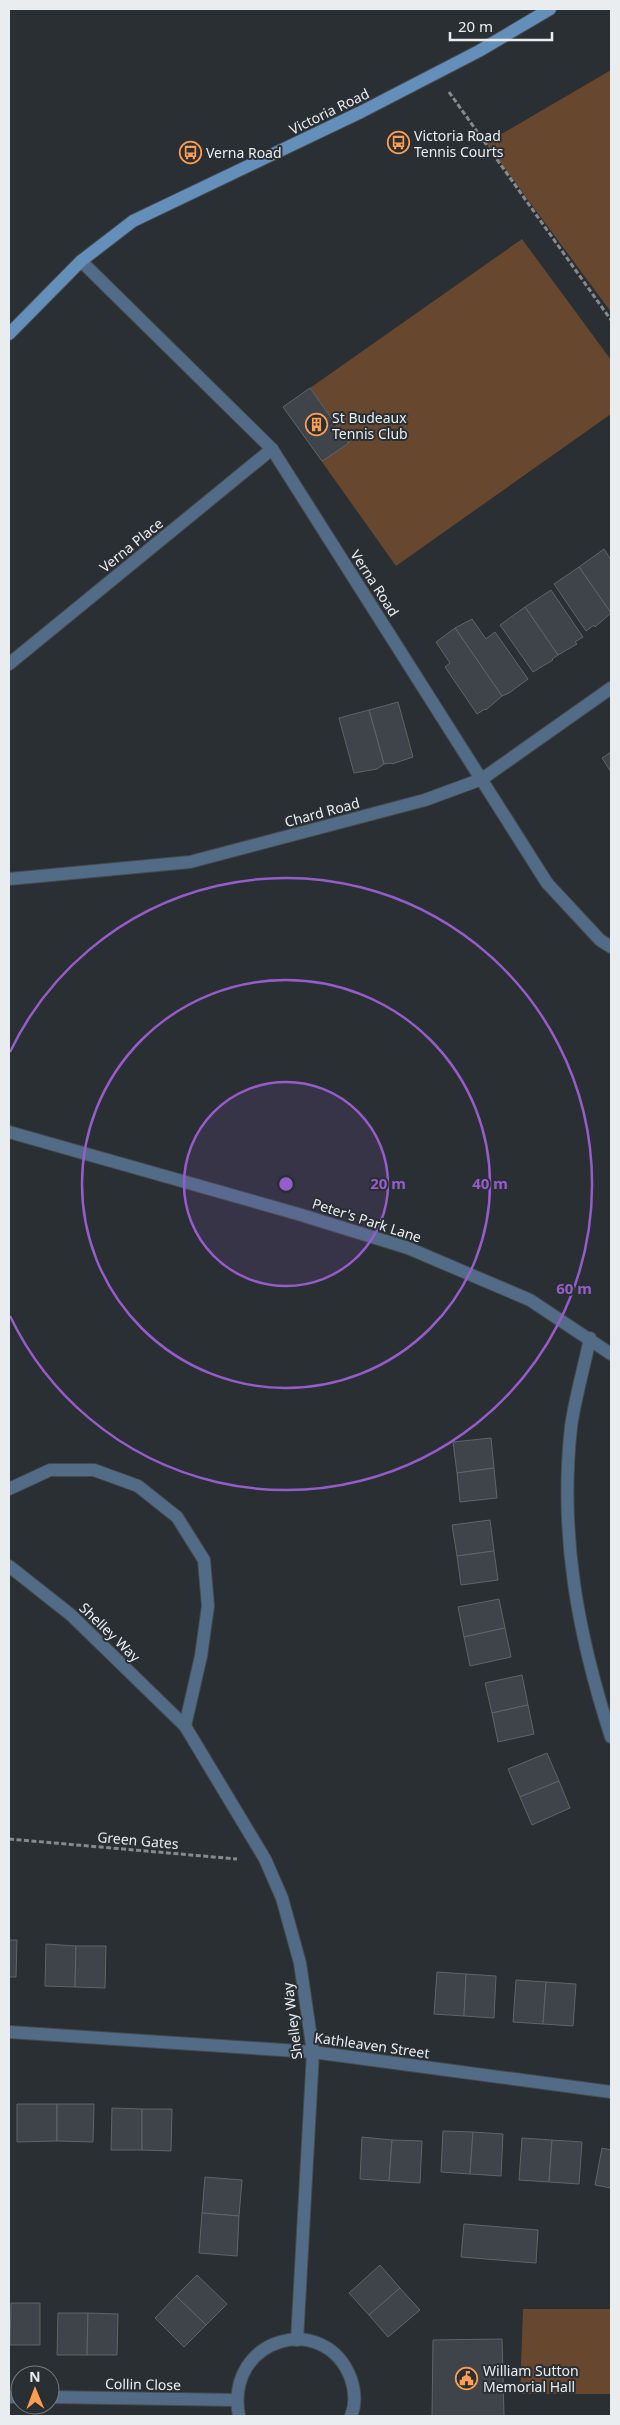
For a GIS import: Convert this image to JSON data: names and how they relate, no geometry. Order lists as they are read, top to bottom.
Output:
{
  "streets": {
    "street": [
      "Victoria Road",
      "Verna Place",
      "Verna Road",
      "Chard Road",
      "Peter's Park Lane",
      "Shelley Way",
      "Kathleaven Street",
      "Collin Close"
    ],
    "path": ["Green Gates"]
  },
  "crossings": [
    ["Victoria Road", "Verna Road"],
    ["Verna Place", "Verna Road"],
    ["Verna Road", "Chard Road"],
    ["Shelley Way", "Green Gates"],
    ["Shelley Way", "Kathleaven Street"]
  ],
  "places": {
    "bus stop": ["Victoria Road Tennis Courts", "Verna Road"],
    "building": ["St Budeaux Tennis Club"],
    "public building": ["William Sutton Memorial Hall"]
  },
  "scale_bar": "20 m",
  "north": "top",
  "rings": ["20 m", "40 m", "60 m"]
}
